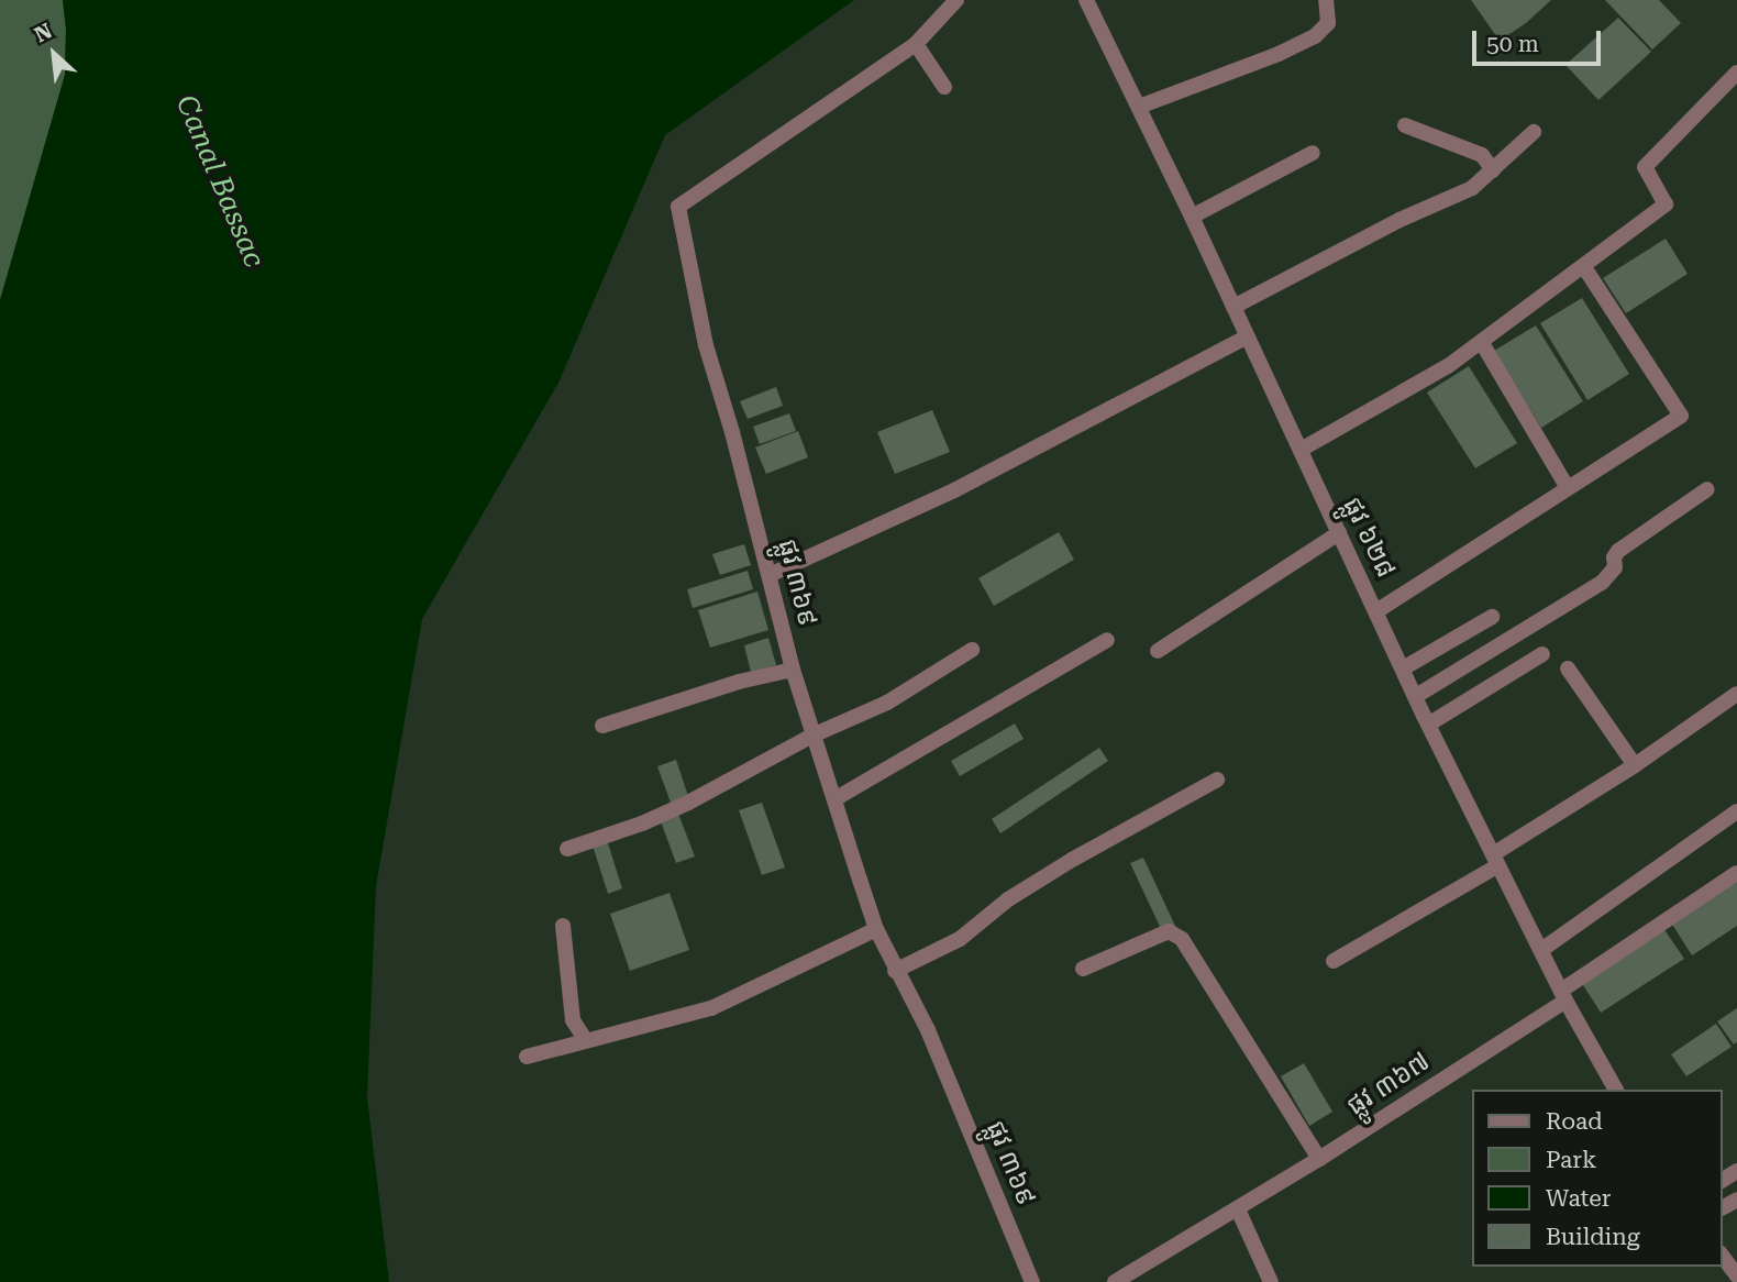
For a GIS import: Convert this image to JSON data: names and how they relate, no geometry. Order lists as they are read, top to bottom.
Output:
{
  "streets": {
    "street": ["ផ្លូវ ៦២៨", "ផ្លូវ ៣៦៩", "ផ្លូវ ៣៦៧"]
  },
  "crossings": [
    ["ផ្លូវ ៦២៨", "ផ្លូវ ៣៦៧"]
  ],
  "water": ["Canal Bassac"],
  "legend": [
    "Road",
    "Park",
    "Water",
    "Building"
  ],
  "scale_bar": "50 m",
  "north": "top left"
}
